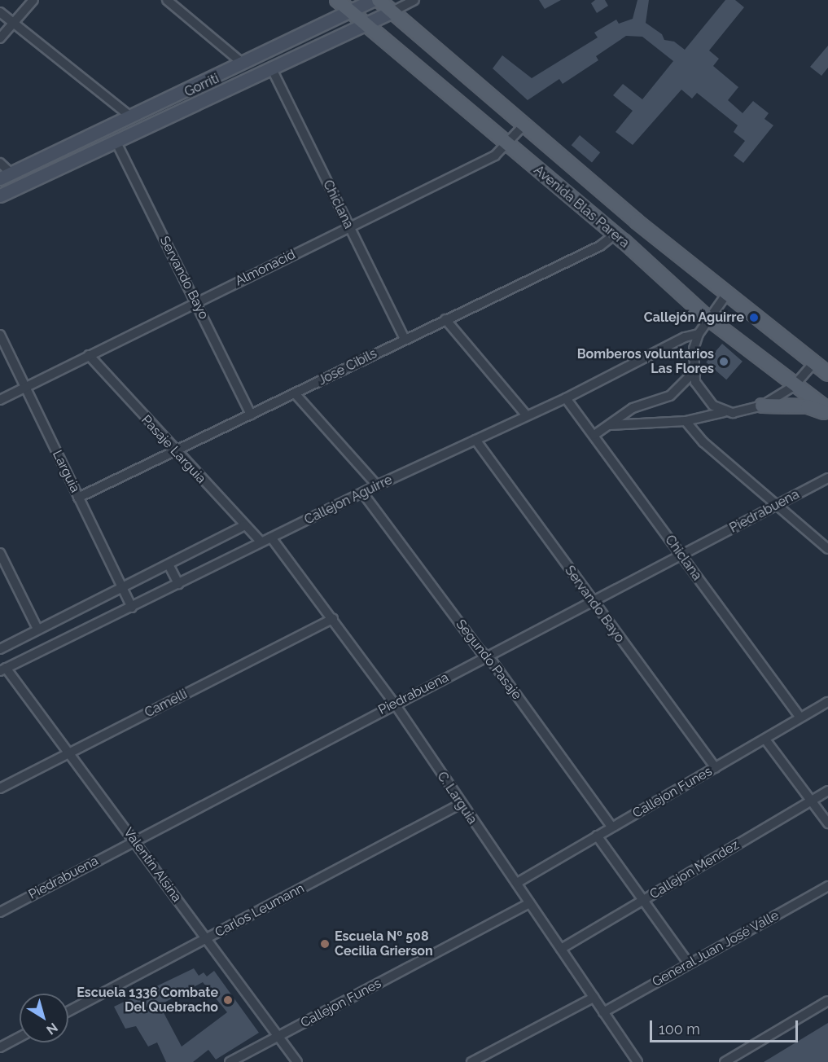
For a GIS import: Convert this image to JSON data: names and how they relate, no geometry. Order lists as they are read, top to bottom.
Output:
{
  "streets": {
    "main road": ["Gorriti", "Avenida Blas Parera"],
    "street": [
      "Chiclana",
      "Almonacid",
      "Servando Bayo",
      "Jose Cibils",
      "Pasaje Larguia",
      "Larguia",
      "Callejon Aguirre",
      "Piedrabuena",
      "Segundo Pasaje",
      "Camelli",
      "Callejon Funes",
      "C. Larguia",
      "Valentín Alsina",
      "Callejon Mendez",
      "Carlos Leumann",
      "General Juan José Valle"
    ]
  },
  "crossings": [
    ["Gorriti", "Chiclana"],
    ["Gorriti", "Avenida Blas Parera"],
    ["Gorriti", "Servando Bayo"],
    ["Chiclana", "Almonacid"],
    ["Chiclana", "Jose Cibils"],
    ["Chiclana", "Callejon Aguirre"],
    ["Chiclana", "Piedrabuena"],
    ["Chiclana", "Callejon Funes"],
    ["Avenida Blas Parera", "Almonacid"],
    ["Avenida Blas Parera", "Jose Cibils"],
    ["Almonacid", "Servando Bayo"],
    ["Almonacid", "Pasaje Larguia"],
    ["Almonacid", "Larguia"],
    ["Servando Bayo", "Jose Cibils"],
    ["Servando Bayo", "Callejon Aguirre"],
    ["Servando Bayo", "Piedrabuena"],
    ["Servando Bayo", "Callejon Funes"],
    ["Jose Cibils", "Pasaje Larguia"],
    ["Jose Cibils", "Larguia"],
    ["Pasaje Larguia", "Callejon Aguirre"],
    ["Larguia", "Callejon Aguirre"],
    ["Callejon Aguirre", "Segundo Pasaje"],
    ["Callejon Aguirre", "C. Larguia"],
    ["Callejon Aguirre", "Valentín Alsina"],
    ["Piedrabuena", "Segundo Pasaje"],
    ["Piedrabuena", "C. Larguia"],
    ["Piedrabuena", "Valentín Alsina"],
    ["Segundo Pasaje", "Callejon Funes"],
    ["Camelli", "C. Larguia"],
    ["Camelli", "Valentín Alsina"],
    ["Callejon Funes", "C. Larguia"],
    ["Callejon Funes", "Valentín Alsina"],
    ["C. Larguia", "Callejon Mendez"],
    ["C. Larguia", "Carlos Leumann"],
    ["C. Larguia", "General Juan José Valle"],
    ["Valentín Alsina", "Carlos Leumann"]
  ],
  "places": [
    "Callejón Aguirre",
    "Bomberos voluntarios Las Flores",
    "Escuela Nº 508 Cecilia Grierson",
    "Escuela 1336 Combate Del Quebracho"
  ],
  "scale_bar": "100 m",
  "north": "bottom right"
}
